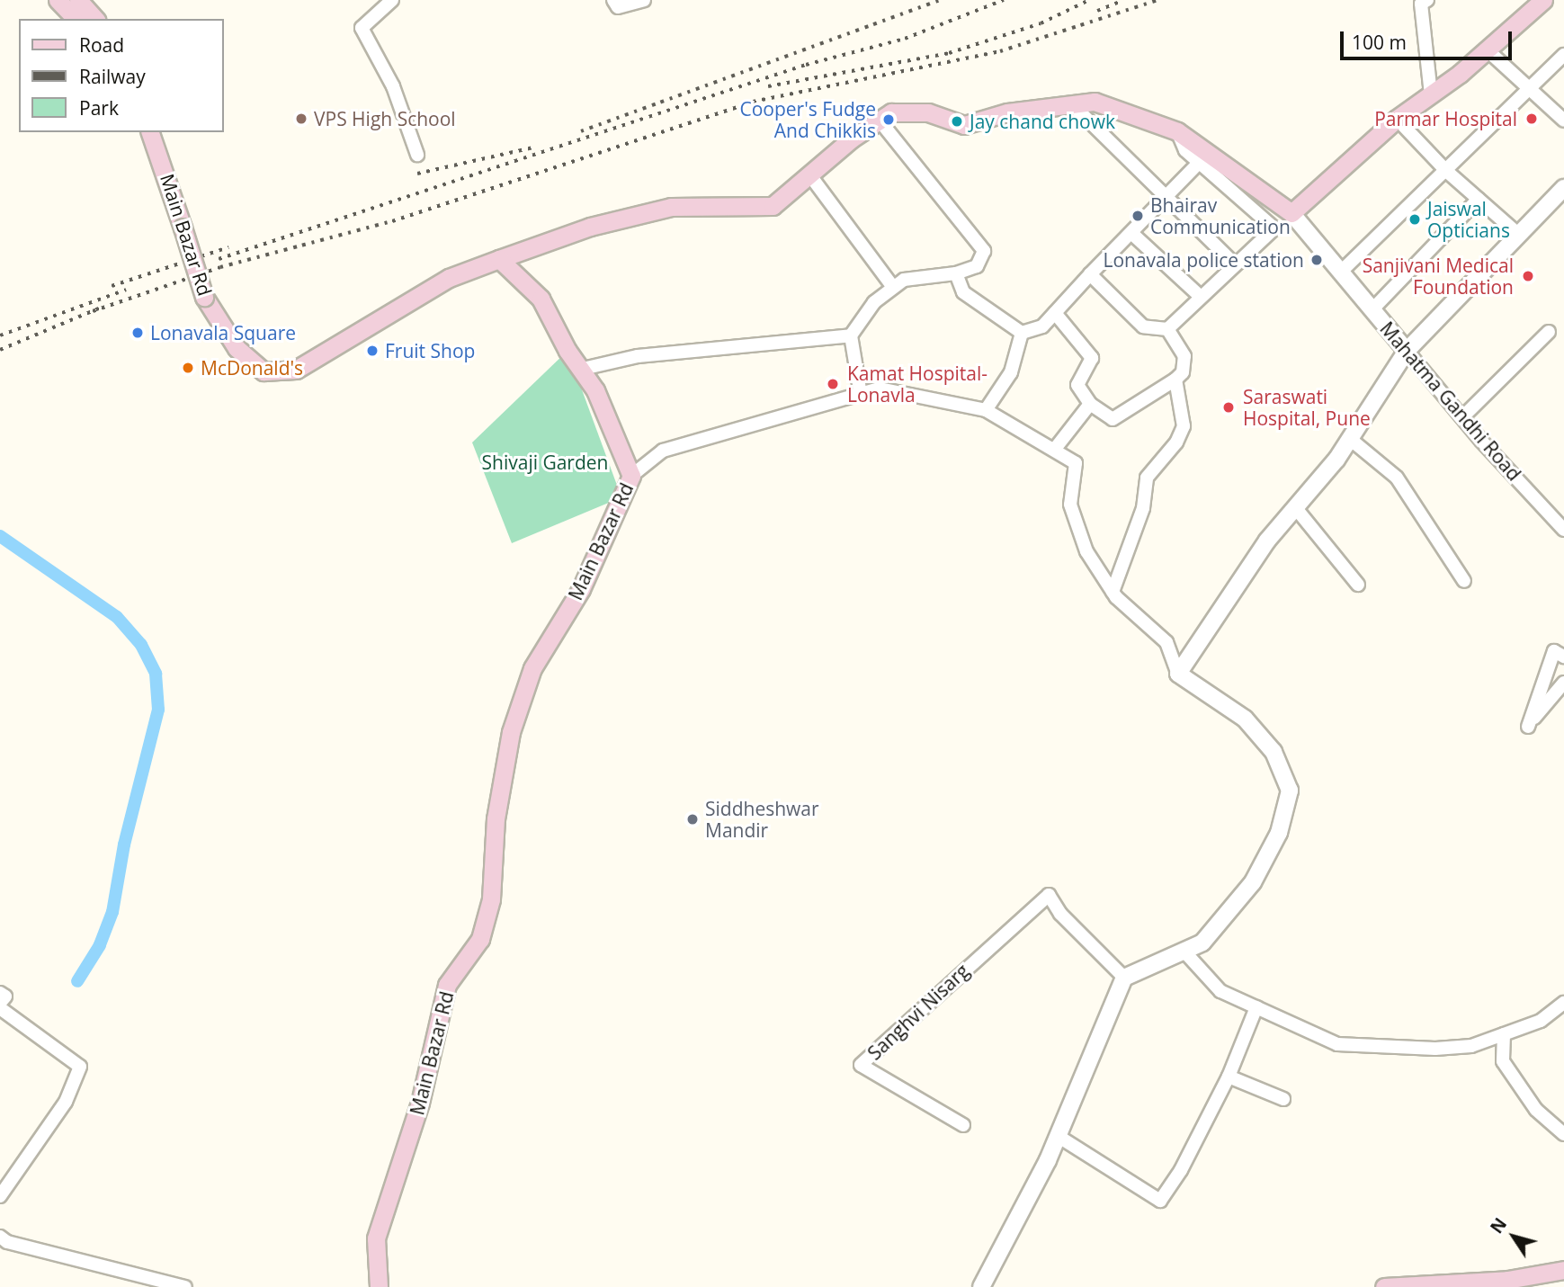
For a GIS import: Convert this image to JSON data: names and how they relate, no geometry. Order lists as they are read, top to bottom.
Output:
{
  "streets": {
    "main road": ["Main Bazar Rd", "Mahatma Gandhi Road"],
    "street": ["Sanghvi Nisarg"]
  },
  "crossings": [
    ["Main Bazar Rd", "Mahatma Gandhi Road"]
  ],
  "parks": ["Shivaji Garden"],
  "places": [
    "VPS High School",
    "Parmar Hospital",
    "Cooper's Fudge And Chikkis",
    "Jay chand chowk",
    "Bhairav Communication",
    "Jaiswal Opticians",
    "Lonavala police station",
    "Sanjivani Medical Foundation",
    "Lonavala Square",
    "Fruit Shop",
    "McDonald's",
    "Kamat Hospital- Lonavla",
    "Saraswati Hospital, Pune",
    "Siddheshwar Mandir"
  ],
  "legend": ["Road", "Railway", "Park"],
  "scale_bar": "100 m",
  "north": "top left"
}
